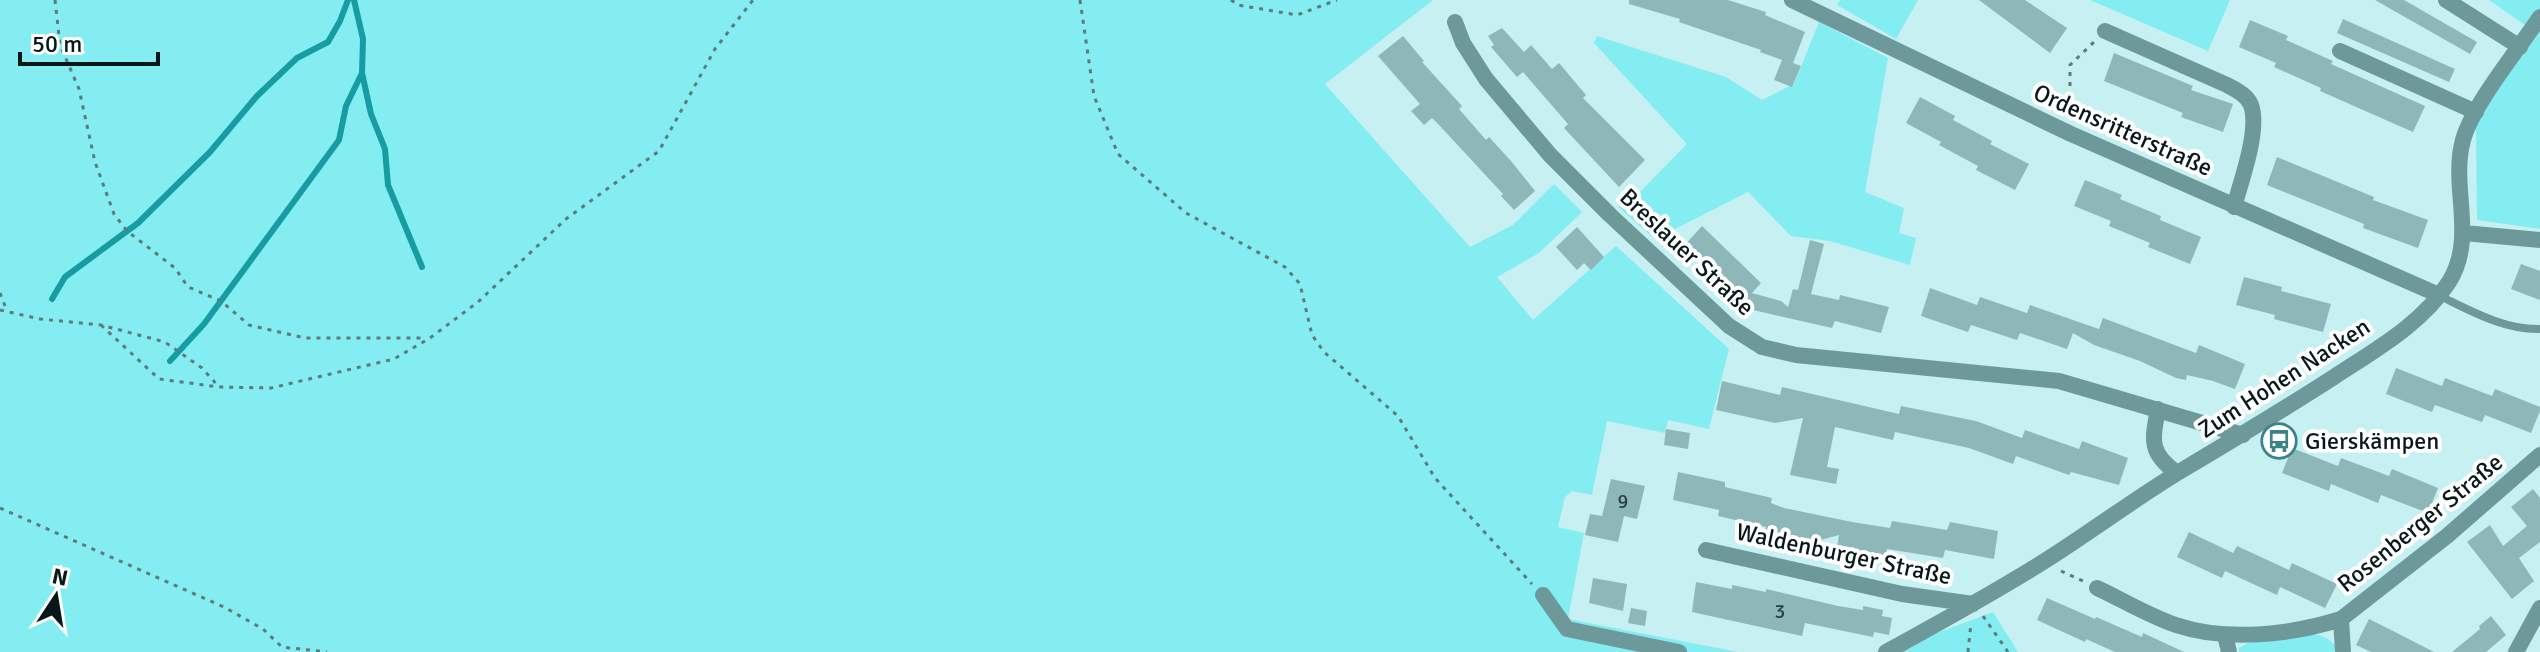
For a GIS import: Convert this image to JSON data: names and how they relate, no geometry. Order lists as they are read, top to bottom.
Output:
{
  "streets": {
    "street": [
      "Ordensritterstraße",
      "Breslauer Straße",
      "Zum Hohen Nacken",
      "Rosenberger Straße",
      "Waldenburger Straße"
    ]
  },
  "crossings": [
    ["Ordensritterstraße", "Zum Hohen Nacken"],
    ["Breslauer Straße", "Zum Hohen Nacken"],
    ["Zum Hohen Nacken", "Waldenburger Straße"]
  ],
  "places": {
    "bus stop": ["Gierskämpen"]
  },
  "house_numbers": ["9", "3"],
  "scale_bar": "50 m",
  "north": "top"
}
